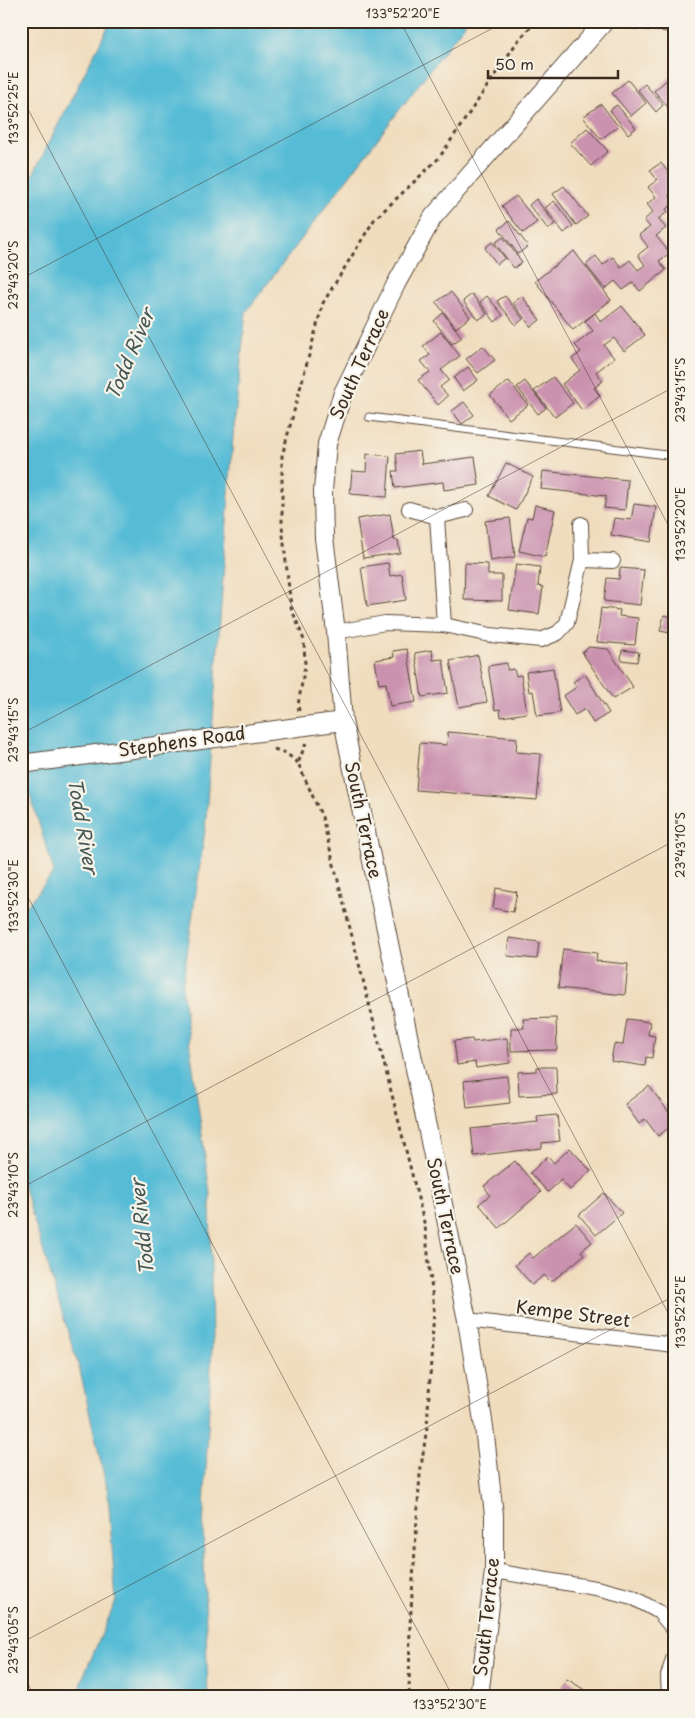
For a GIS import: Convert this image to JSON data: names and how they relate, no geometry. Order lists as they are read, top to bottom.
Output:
{
  "streets": {
    "street": ["South Terrace", "Stephens Road", "Kempe Street"]
  },
  "crossings": [
    ["South Terrace", "Stephens Road"],
    ["South Terrace", "Kempe Street"]
  ],
  "water": ["Todd River"],
  "scale_bar": "50 m",
  "coordinates": [
    "133°52'20\"E",
    "133°52'25\"E",
    "23°43'20\"S",
    "23°43'15\"S",
    "23°43'10\"S",
    "133°52'30\"E",
    "23°43'05\"S"
  ]
}
